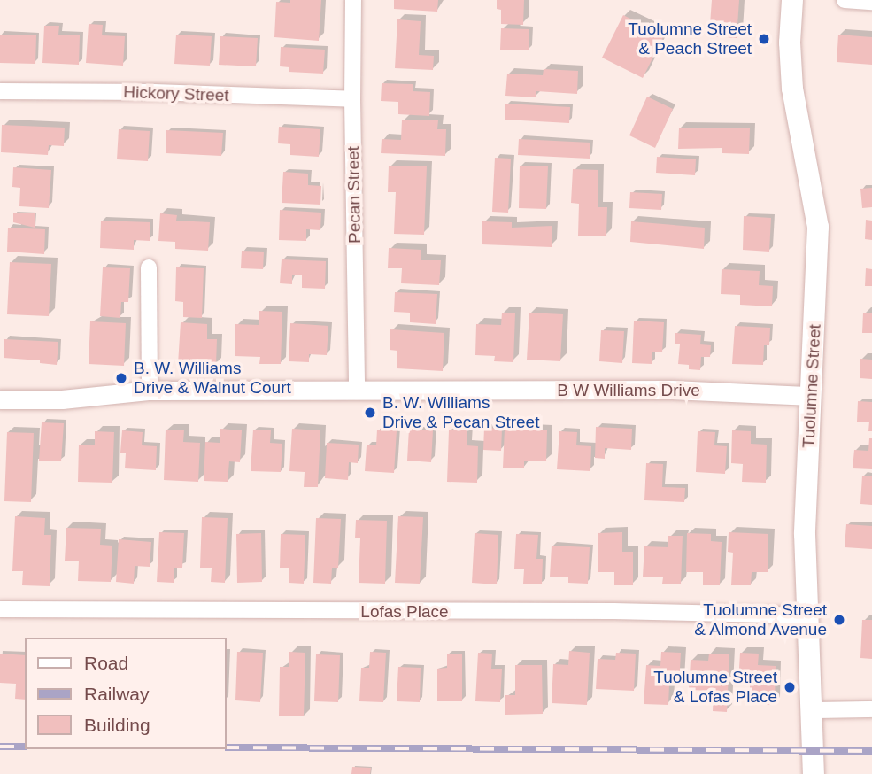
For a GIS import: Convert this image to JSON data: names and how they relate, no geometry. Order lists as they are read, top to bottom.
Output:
{
  "streets": {
    "main road": ["Tuolumne Street"],
    "street": [
      "Hickory Street",
      "Pecan Street",
      "B W Williams Drive",
      "Lofas Place"
    ]
  },
  "crossings": [
    ["Hickory Street", "Pecan Street"],
    ["Pecan Street", "B W Williams Drive"],
    ["Tuolumne Street", "B W Williams Drive"],
    ["Tuolumne Street", "Lofas Place"]
  ],
  "places": [
    "Tuolumne Street & Peach Street",
    "B. W. Williams Drive & Walnut Court",
    "B. W. Williams Drive & Pecan Street",
    "Tuolumne Street & Almond Avenue",
    "Tuolumne Street & Lofas Place"
  ],
  "legend": ["Road", "Railway", "Building"]
}
